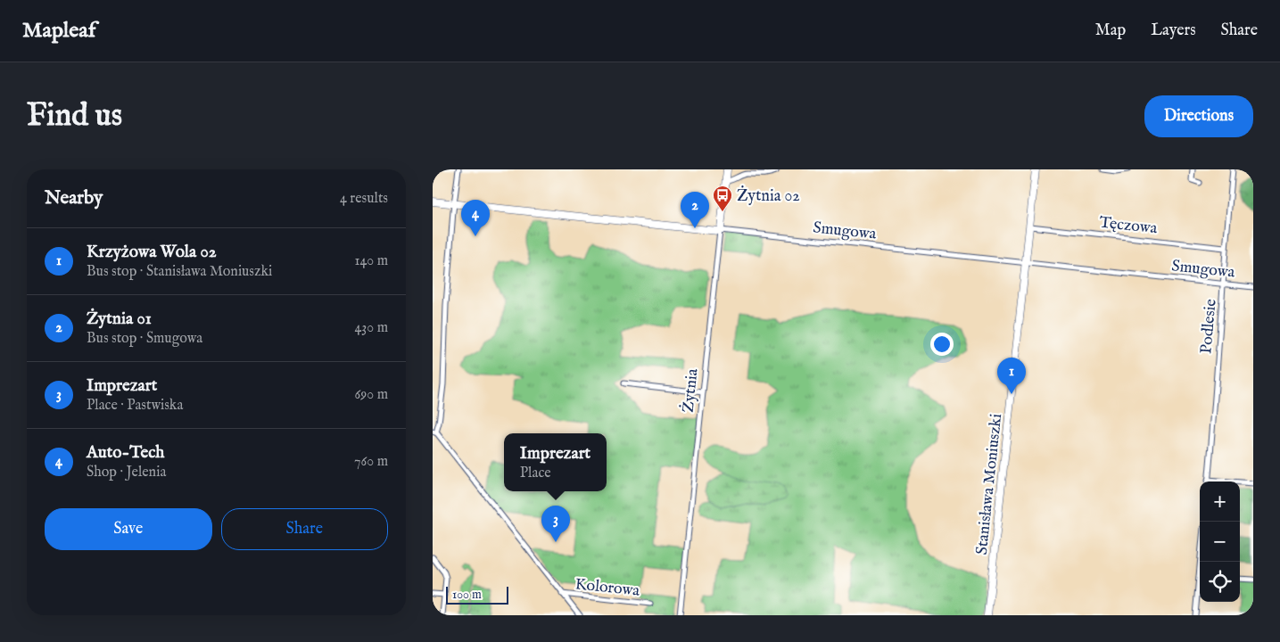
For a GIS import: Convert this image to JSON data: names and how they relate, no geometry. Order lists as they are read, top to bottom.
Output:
{
  "streets": {
    "street": [
      "Tęczowa",
      "Smugowa",
      "Podlesie",
      "Żytnia",
      "Stanisława Moniuszki",
      "Kolorowa"
    ]
  },
  "crossings": [
    ["Tęczowa", "Podlesie"],
    ["Tęczowa", "Stanisława Moniuszki"],
    ["Smugowa", "Podlesie"],
    ["Smugowa", "Żytnia"],
    ["Smugowa", "Stanisława Moniuszki"]
  ],
  "places": {
    "bus stop": ["Żytnia 02"]
  },
  "scale_bar": "100 m",
  "page": {
    "header": "Mapleaf",
    "nav": ["Map", "Layers", "Share"],
    "buttons": [
      "Directions",
      ["Save", "Share"]
    ],
    "title": "Find us",
    "heading": ["Nearby", "4 results"],
    "pins": [
      "2",
      "4",
      "1",
      "3"
    ],
    "list": [
      {
        "mark": "1",
        "name": "Krzyżowa Wola 02",
        "note": "Bus stop · Stanisława Moniuszki",
        "value": "140 m"
      },
      {
        "mark": "2",
        "name": "Żytnia 01",
        "note": "Bus stop · Smugowa",
        "value": "430 m"
      },
      {
        "mark": "3",
        "name": "Imprezart",
        "note": "Place · Pastwiska",
        "value": "690 m"
      },
      {
        "mark": "4",
        "name": "Auto-Tech",
        "note": "Shop · Jelenia",
        "value": "760 m"
      }
    ],
    "popup": ["Imprezart", "Place"],
    "map_buttons": ["+", "−"],
    "scale": "100 m"
  }
}
